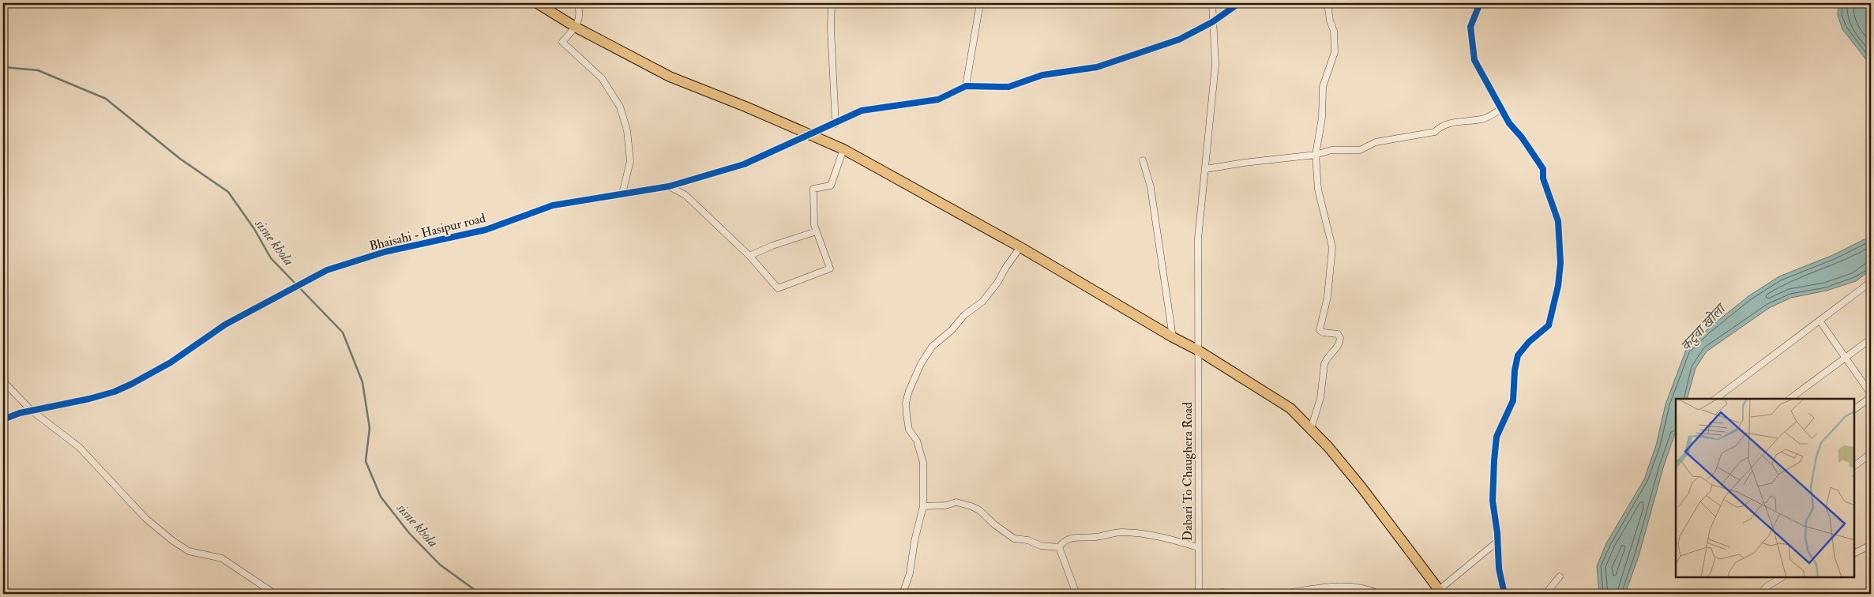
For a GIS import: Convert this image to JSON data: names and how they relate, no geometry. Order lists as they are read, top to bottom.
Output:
{
  "streets": {
    "street": ["Bhaisahi - Hasipur road", "Dabari To Chaughera Road"]
  },
  "water": ["sisne khola", "कटुवा खोला"]
}
